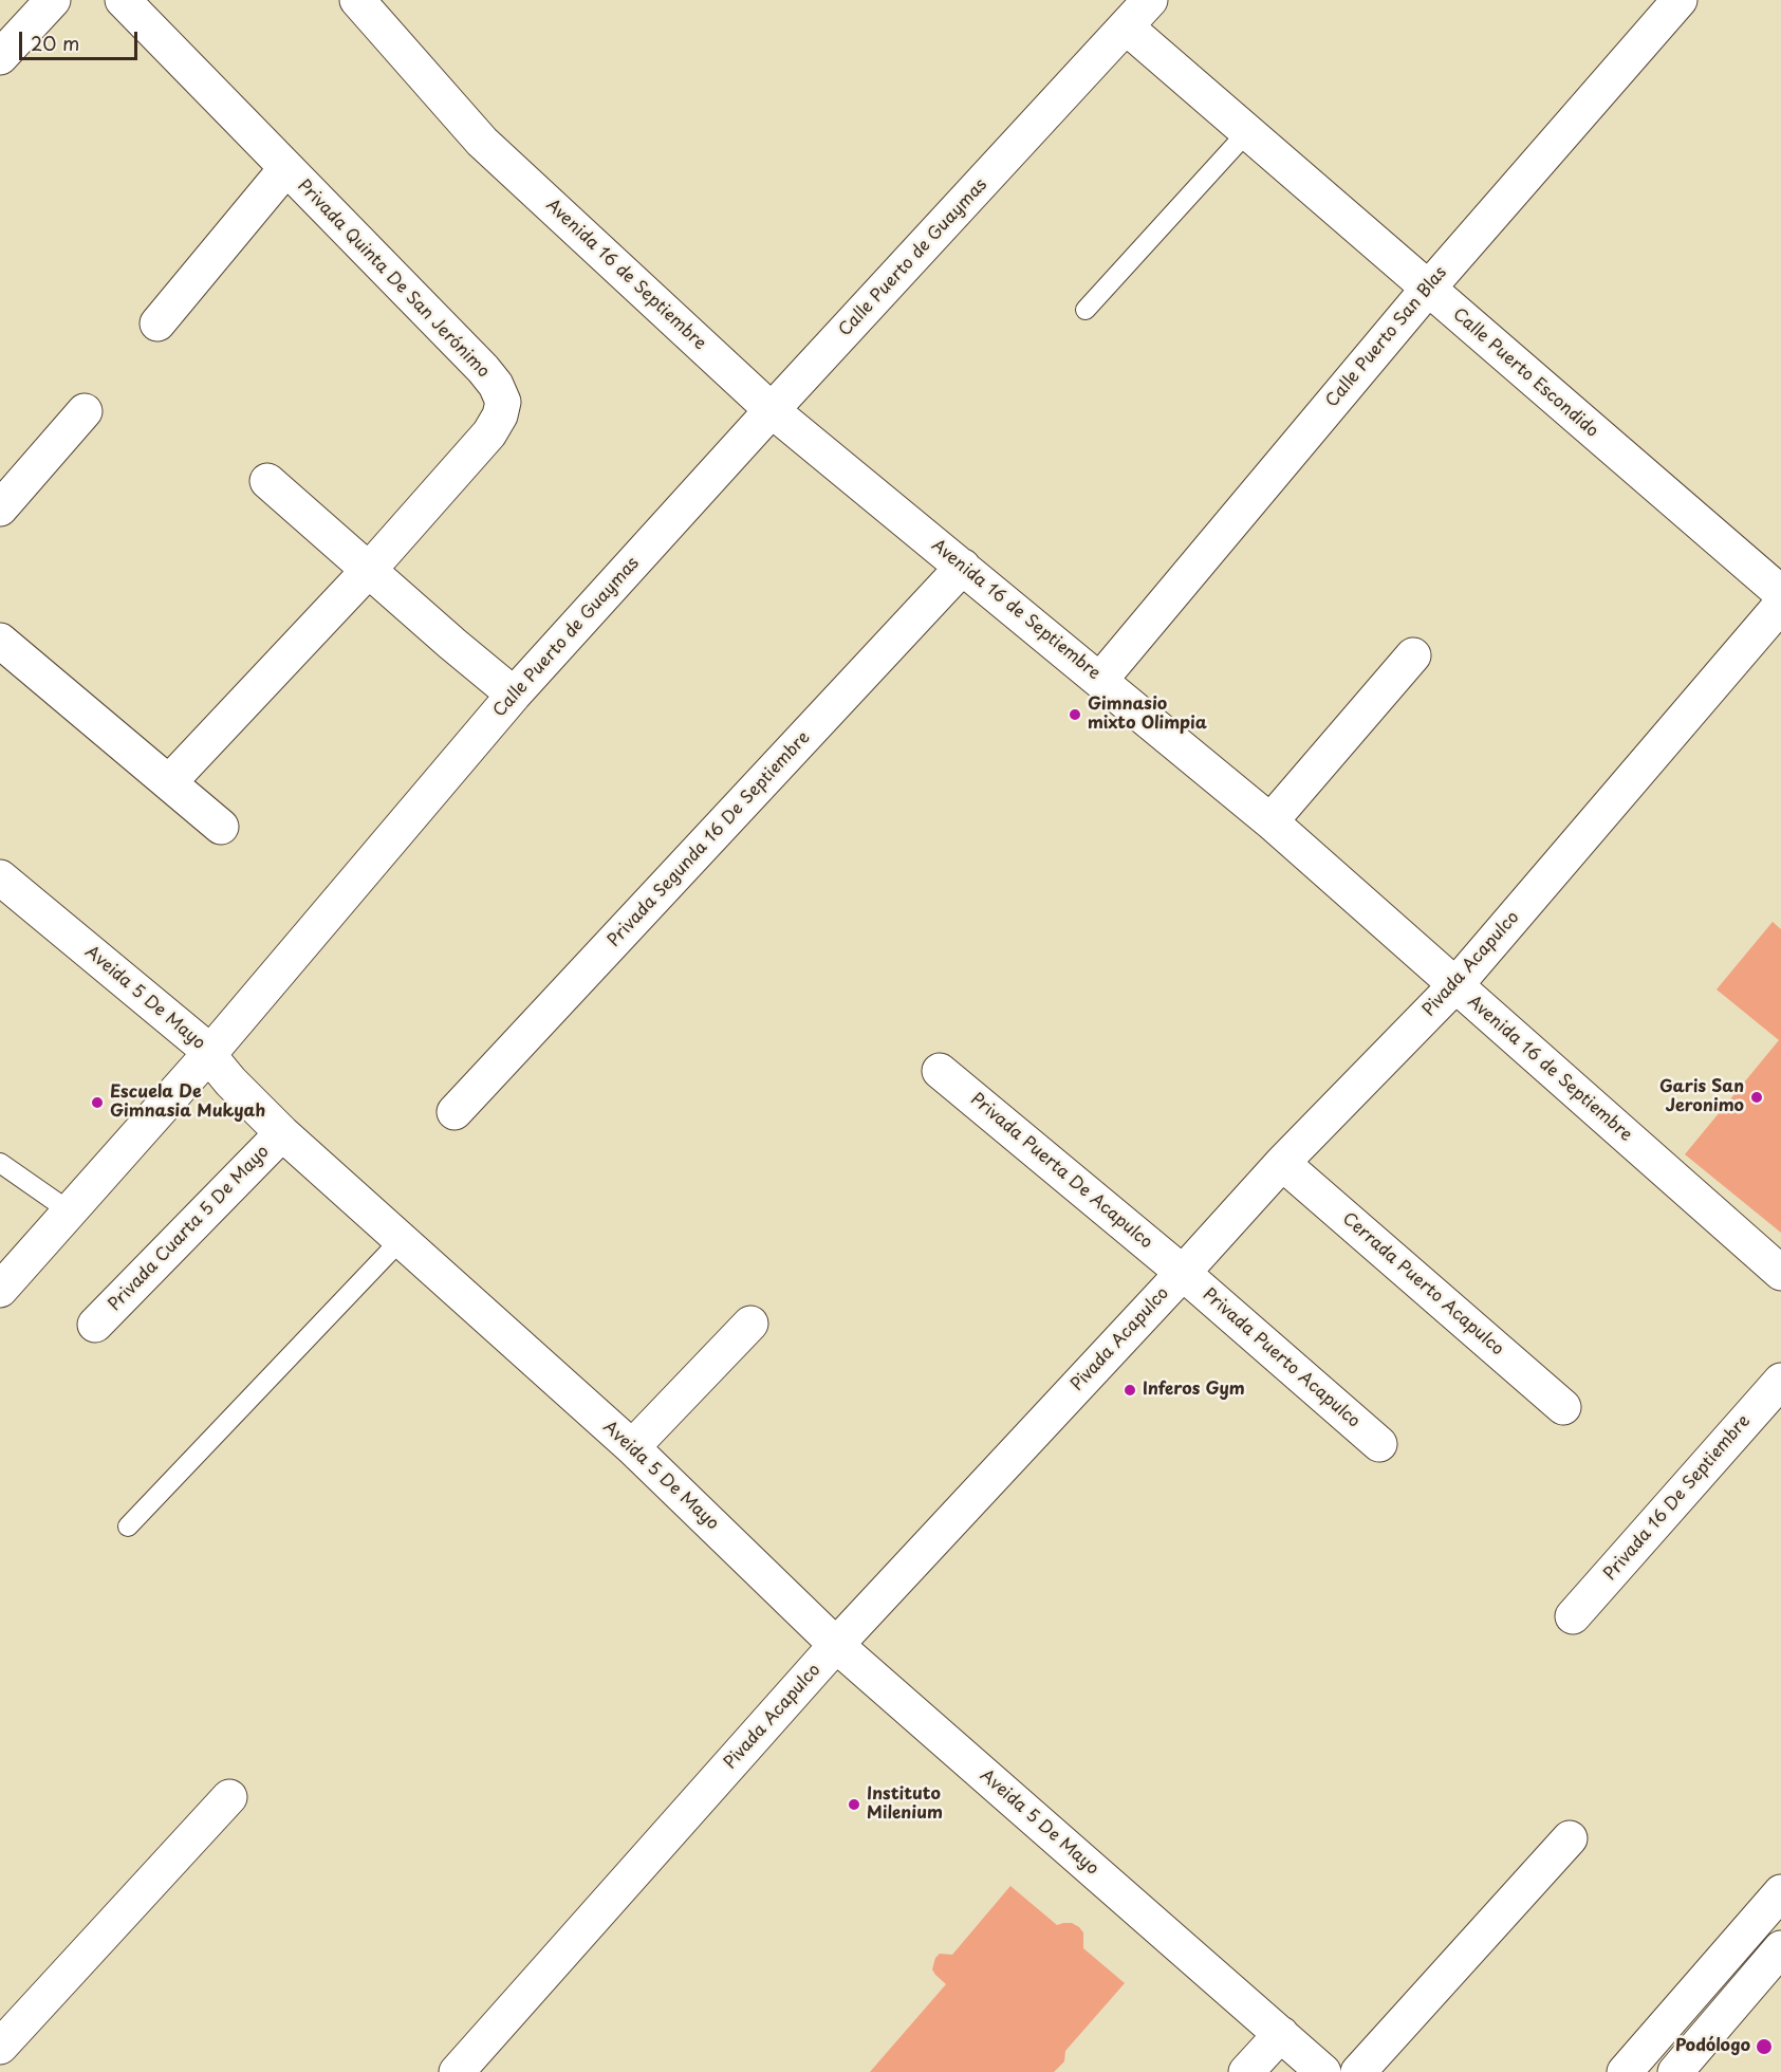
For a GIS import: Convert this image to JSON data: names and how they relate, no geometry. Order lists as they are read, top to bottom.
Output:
{
  "streets": {
    "street": [
      "Calle Puerto de Guaymas",
      "Avenida 16 de Septiembre",
      "Privada Quinta De San Jerónimo",
      "Calle Puerto San Blas",
      "Calle Puerto Escondido",
      "Privada Segunda 16 De Septiembre",
      "Pivada Acapulco",
      "Aveida 5 De Mayo",
      "Privada Puerta De Acapulco",
      "Privada Cuarta 5 De Mayo",
      "Cerrada Puerto Acapulco",
      "Privada Puerto Acapulco",
      "Privada 16 De Septiembre"
    ]
  },
  "crossings": [
    ["Calle Puerto de Guaymas", "Avenida 16 de Septiembre"],
    ["Calle Puerto de Guaymas", "Calle Puerto Escondido"],
    ["Calle Puerto de Guaymas", "Aveida 5 De Mayo"],
    ["Avenida 16 de Septiembre", "Calle Puerto San Blas"],
    ["Avenida 16 de Septiembre", "Privada Segunda 16 De Septiembre"],
    ["Avenida 16 de Septiembre", "Pivada Acapulco"],
    ["Calle Puerto San Blas", "Calle Puerto Escondido"],
    ["Pivada Acapulco", "Aveida 5 De Mayo"],
    ["Pivada Acapulco", "Privada Puerta De Acapulco"],
    ["Pivada Acapulco", "Cerrada Puerto Acapulco"],
    ["Pivada Acapulco", "Privada Puerto Acapulco"],
    ["Aveida 5 De Mayo", "Privada Cuarta 5 De Mayo"],
    ["Privada Puerta De Acapulco", "Privada Puerto Acapulco"]
  ],
  "places": [
    "Gimnasio mixto Olimpia",
    "Garis San Jeronimo",
    "Escuela De Gimnasia Mukyah",
    "Inferos Gym",
    "Instituto Milenium",
    "Podólogo"
  ],
  "scale_bar": "20 m"
}
